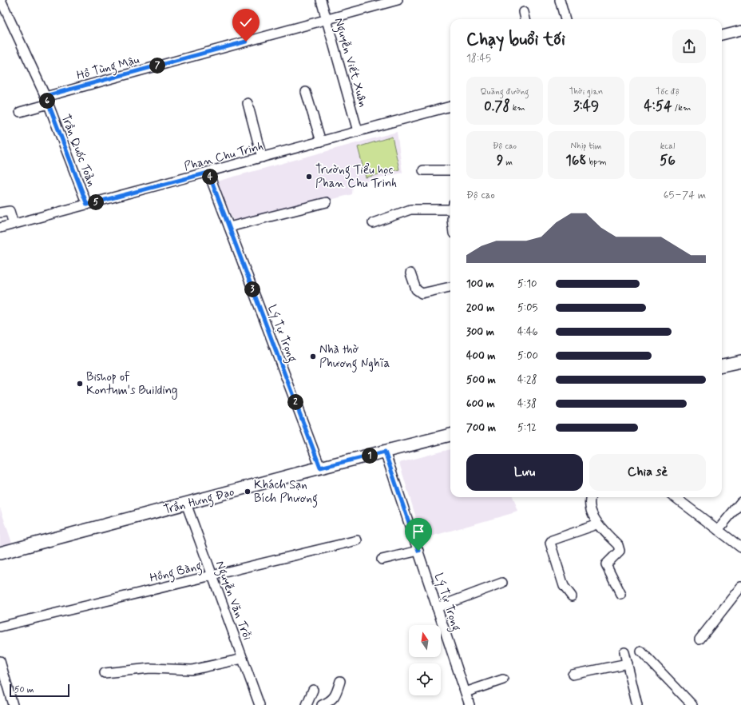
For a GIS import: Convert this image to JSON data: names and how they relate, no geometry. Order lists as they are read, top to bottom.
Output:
{
  "streets": {
    "street": [
      "Nguyễn Viết Xuân",
      "Hồ Tùng Mậu",
      "Trần Quốc Toản",
      "Phan Chu Trinh",
      "Lý Tự Trọng",
      "Trần Hưng Đạo",
      "Hồng Bàng",
      "Nguyễn Văn Trỗi"
    ]
  },
  "crossings": [
    ["Nguyễn Viết Xuân", "Hồ Tùng Mậu"],
    ["Nguyễn Viết Xuân", "Phan Chu Trinh"],
    ["Hồ Tùng Mậu", "Trần Quốc Toản"],
    ["Trần Quốc Toản", "Phan Chu Trinh"],
    ["Phan Chu Trinh", "Lý Tự Trọng"],
    ["Lý Tự Trọng", "Trần Hưng Đạo"],
    ["Trần Hưng Đạo", "Nguyễn Văn Trỗi"],
    ["Hồng Bàng", "Nguyễn Văn Trỗi"]
  ],
  "places": [
    "Trường Tiểu học Phan Chu Trinh",
    "Nhà thờ Phương Nghĩa",
    "Bishop of Kontum's Building",
    "Khách Sạn Bích Phương"
  ],
  "scale_bar": "50 m",
  "north": "top",
  "page": {
    "heading": ["Chạy buổi tối", "18:45"],
    "pins": [
      "7",
      "6",
      "4",
      "5",
      "3",
      "2",
      "1"
    ],
    "stats": [
      ["Quãng đường", "0.78 km"],
      ["Thời gian", "3:49"],
      ["Tốc độ", "4:54 /km"],
      ["Độ cao", "9 m"],
      ["Nhịp tim", "168 bpm"],
      ["kcal", "56"]
    ],
    "chart": ["Độ cao", "65–74 m"],
    "list": [
      {
        "name": "100 m",
        "note": "5:10"
      },
      {
        "name": "200 m",
        "note": "5:05"
      },
      {
        "name": "300 m",
        "note": "4:46"
      },
      {
        "name": "400 m",
        "note": "5:00"
      },
      {
        "name": "500 m",
        "note": "4:28"
      },
      {
        "name": "600 m",
        "note": "4:38"
      },
      {
        "name": "700 m",
        "note": "5:12"
      }
    ],
    "buttons": ["Lưu", "Chia sẻ"],
    "scale": "50 m"
  }
}
